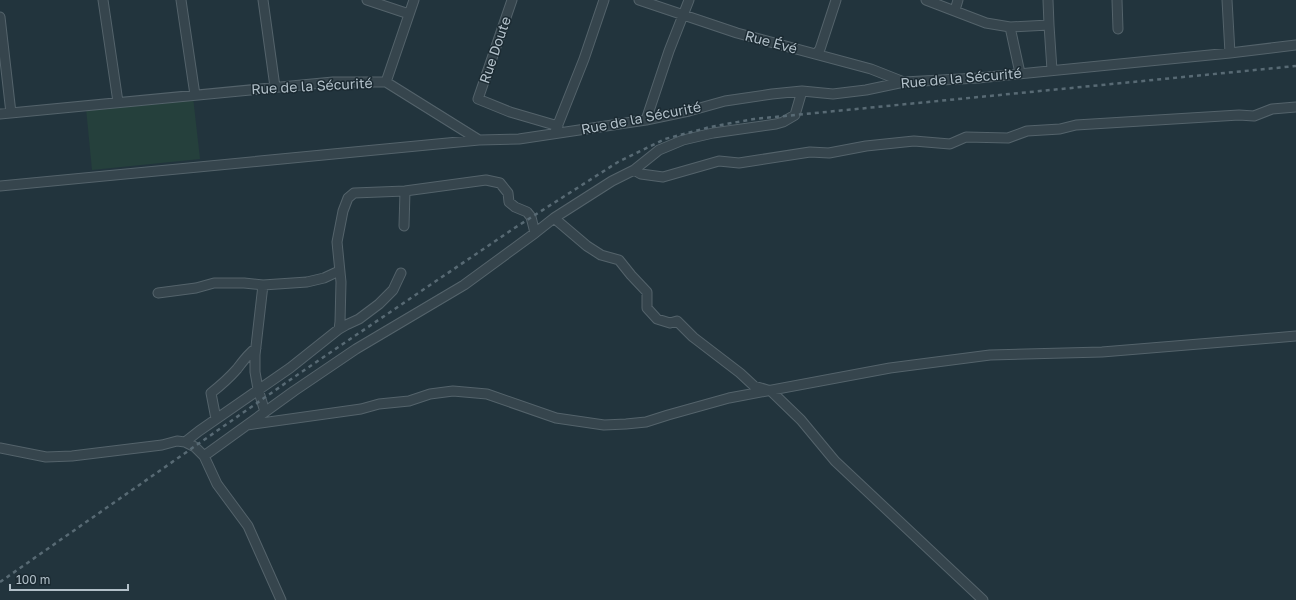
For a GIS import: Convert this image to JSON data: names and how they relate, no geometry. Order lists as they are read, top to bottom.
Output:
{
  "streets": {
    "street": ["Rue Évé", "Rue Doute", "Rue de la Sécurité"]
  },
  "crossings": [
    ["Rue Évé", "Rue de la Sécurité"],
    ["Rue Doute", "Rue de la Sécurité"]
  ],
  "scale_bar": "100 m"
}
